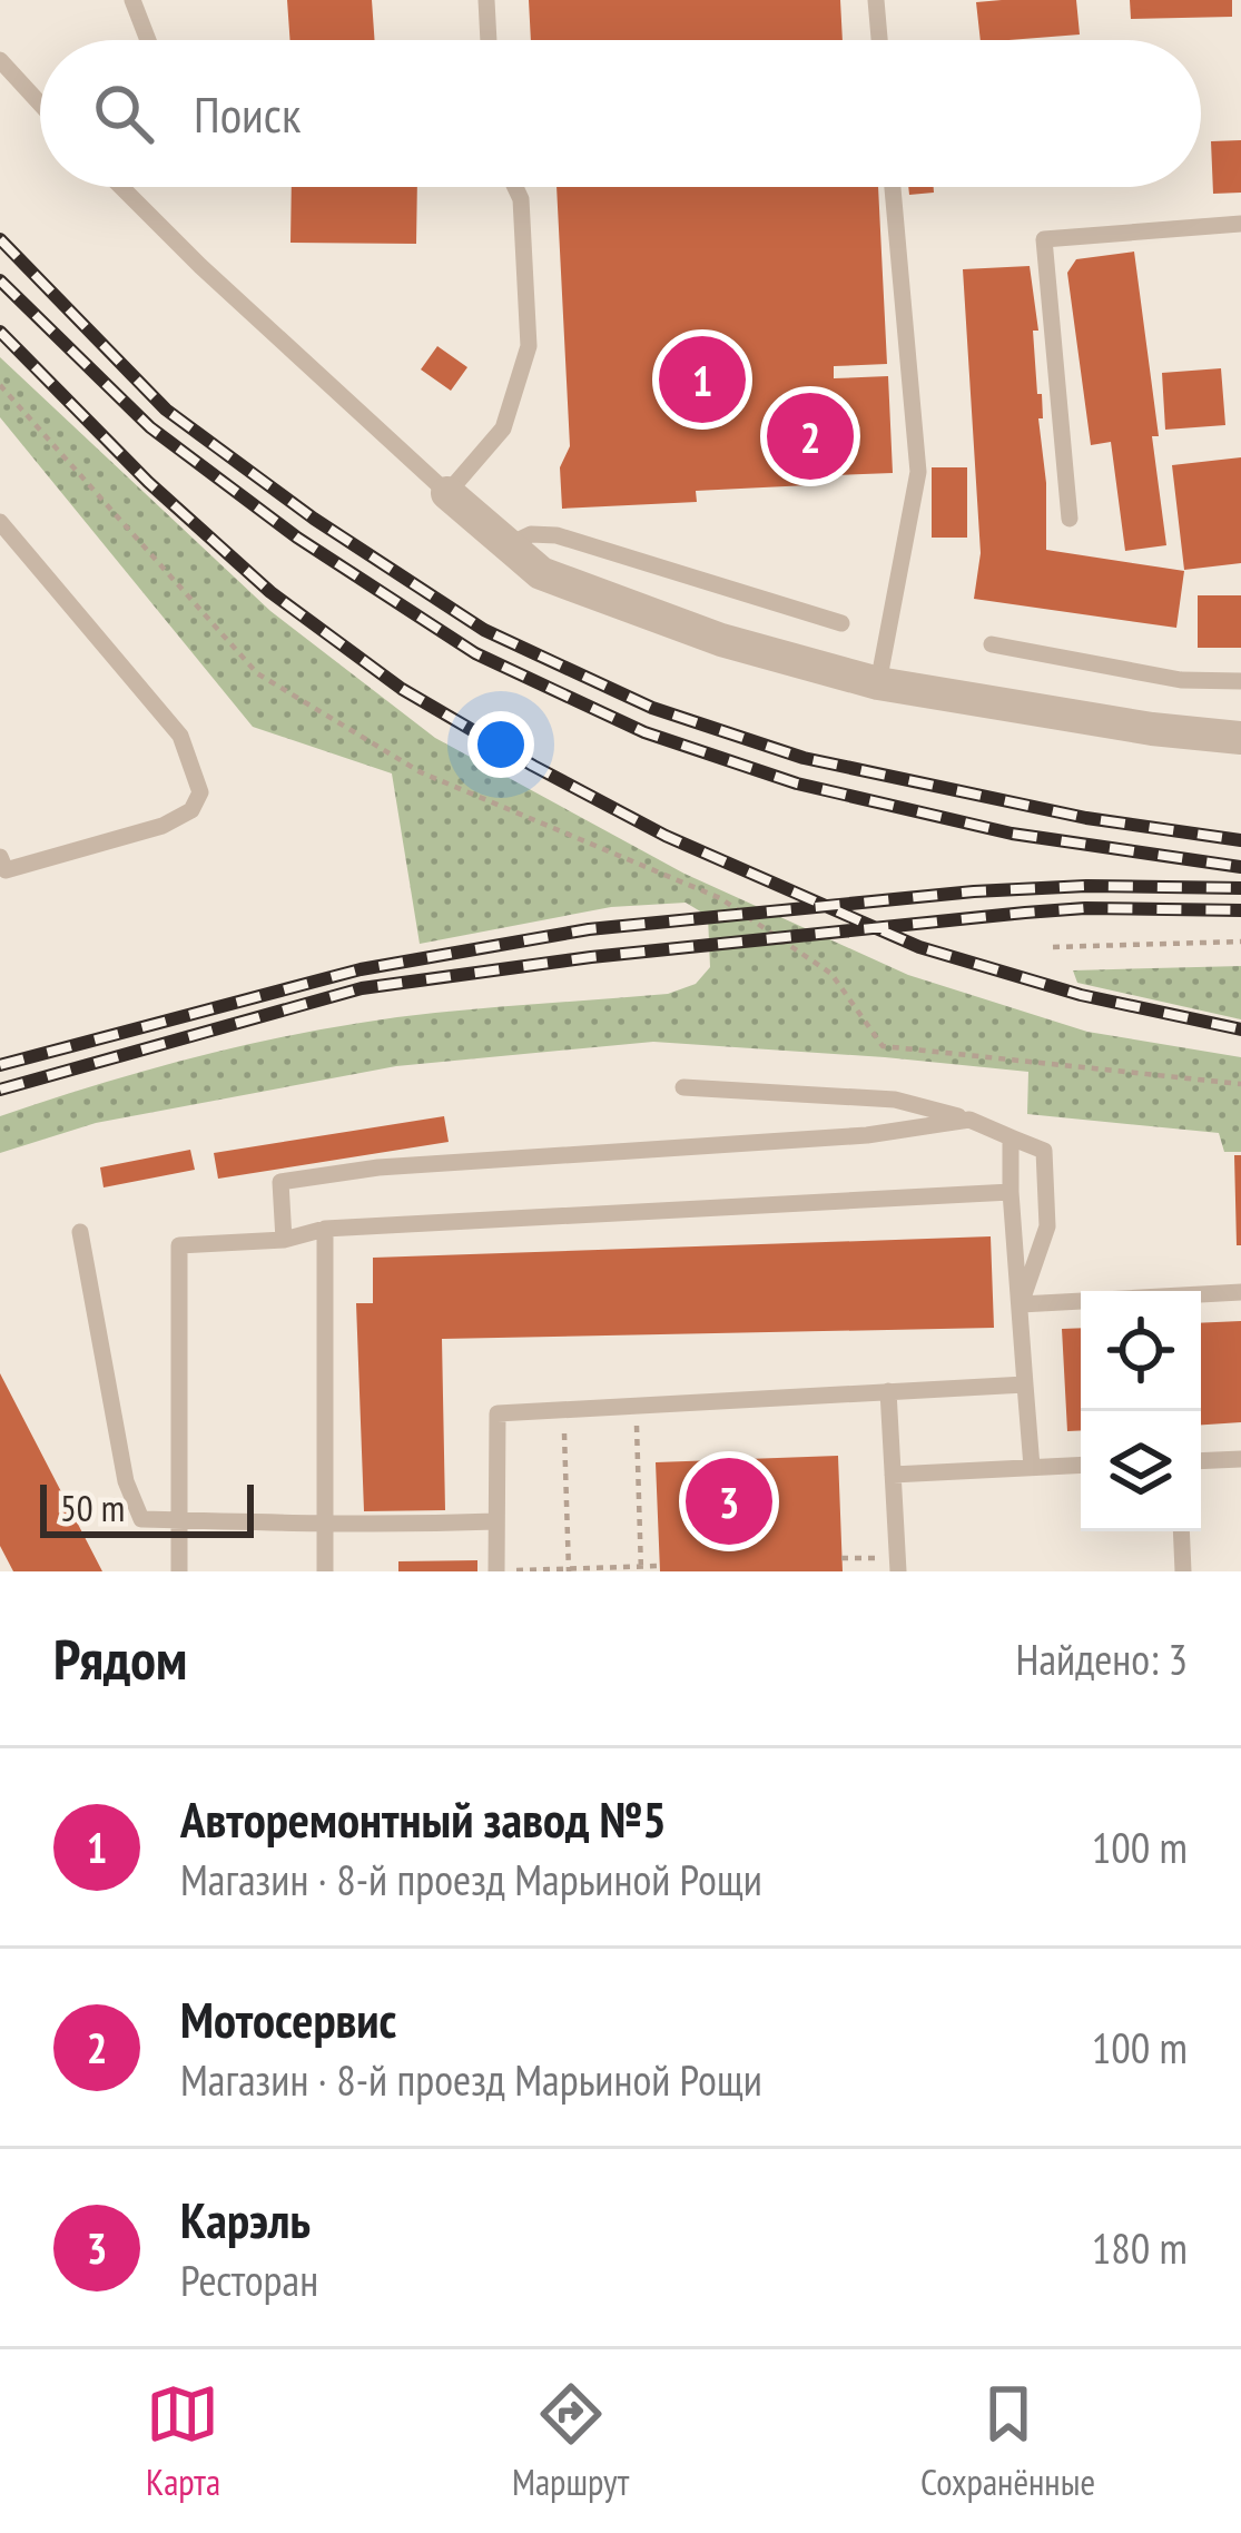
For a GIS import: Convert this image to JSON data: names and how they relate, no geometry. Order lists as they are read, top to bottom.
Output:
{
  "scale_bar": "50 m",
  "page": {
    "search": "Поиск",
    "pins": ["1", "2", "3"],
    "scale": "50 m",
    "heading": ["Рядом", "Найдено: 3"],
    "list": [
      {
        "mark": "1",
        "name": "Авторемонтный завод №5",
        "note": "Магазин · 8-й проезд Марьиной Рощи",
        "value": "100 m"
      },
      {
        "mark": "2",
        "name": "Мотосервис",
        "note": "Магазин · 8-й проезд Марьиной Рощи",
        "value": "100 m"
      },
      {
        "mark": "3",
        "name": "Карэль",
        "note": "Ресторан",
        "value": "180 m"
      }
    ],
    "nav": ["Карта", "Маршрут", "Сохранённые"]
  }
}
